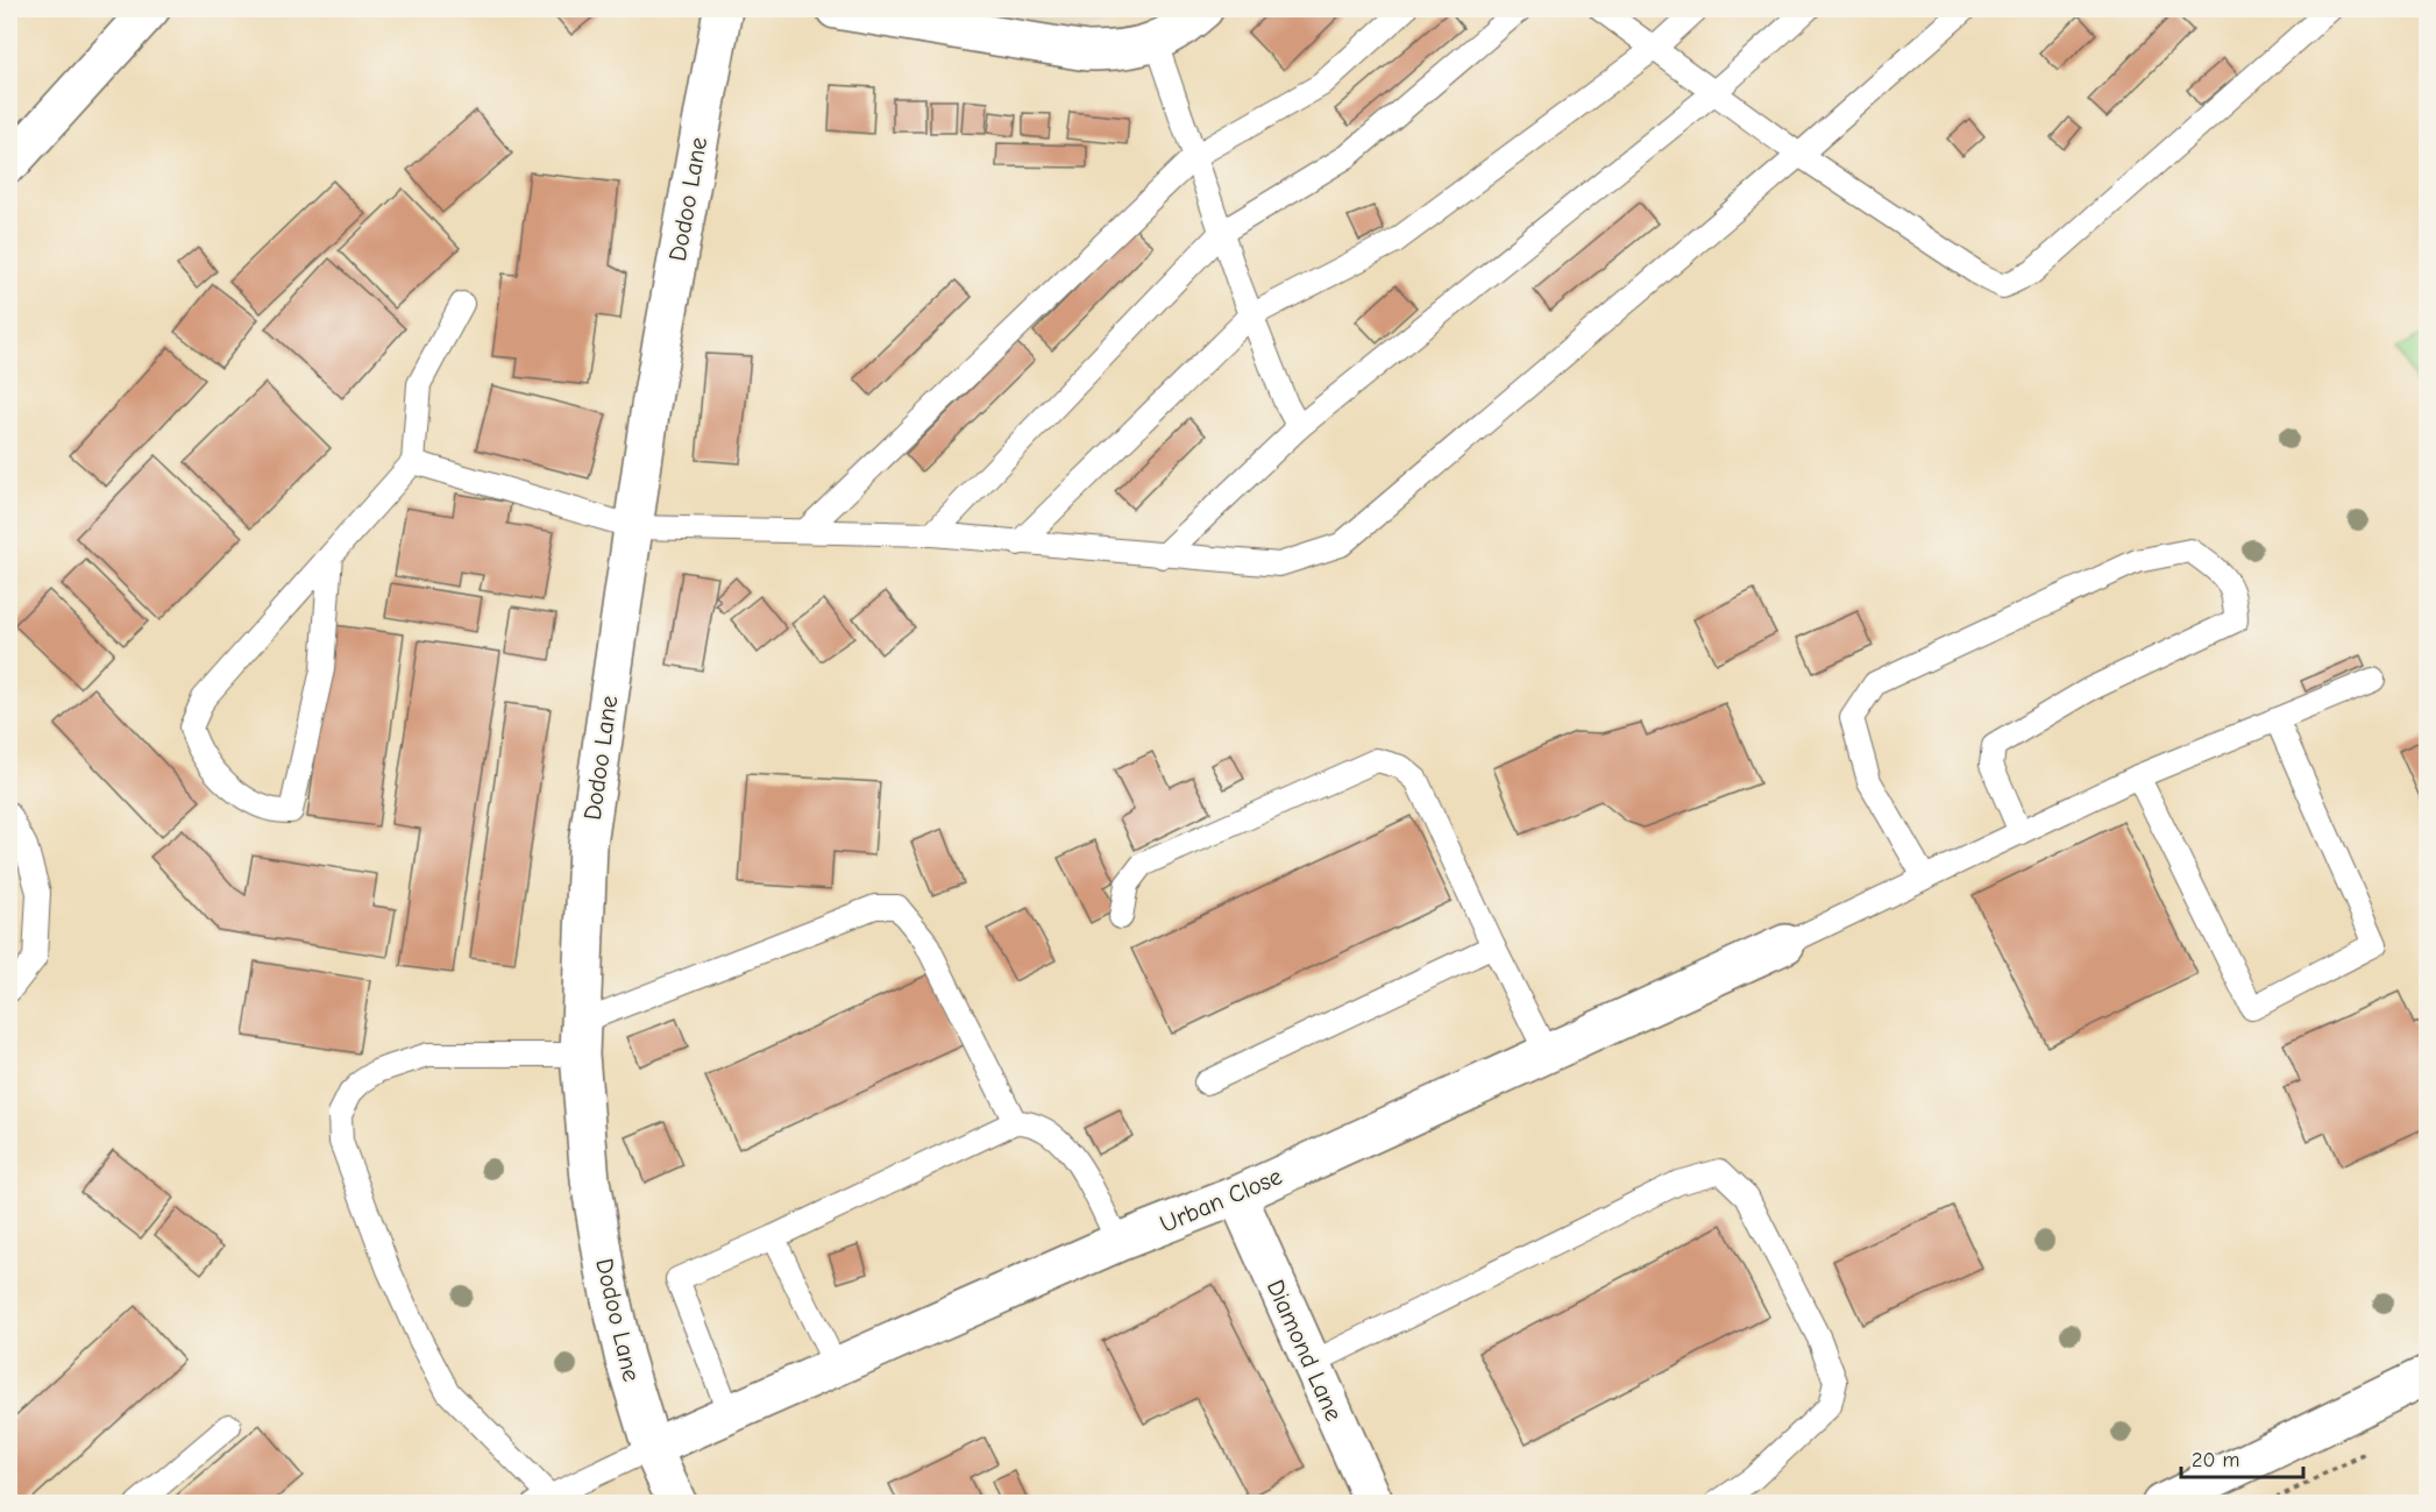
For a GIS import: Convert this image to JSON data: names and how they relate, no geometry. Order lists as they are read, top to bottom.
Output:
{
  "streets": {
    "street": ["Dodoo Lane", "Urban Close", "Diamond Lane"]
  },
  "crossings": [
    ["Dodoo Lane", "Urban Close"],
    ["Urban Close", "Diamond Lane"]
  ],
  "scale_bar": "20 m"
}
